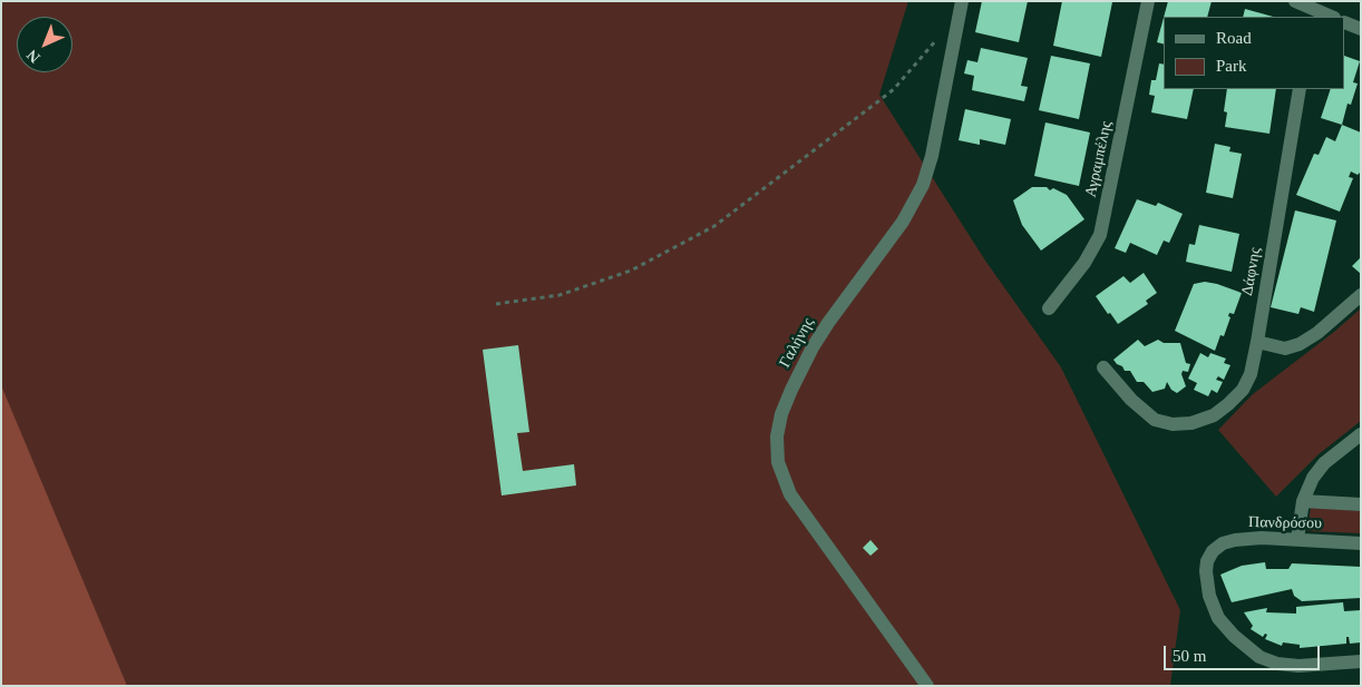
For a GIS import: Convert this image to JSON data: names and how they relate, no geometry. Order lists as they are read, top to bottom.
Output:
{
  "streets": {
    "street": [
      "Αγραμπέλης",
      "Δάφνης",
      "Γαλήνης",
      "Πανδρόσου"
    ]
  },
  "legend": ["Road", "Park"],
  "scale_bar": "50 m",
  "north": "bottom left"
}
